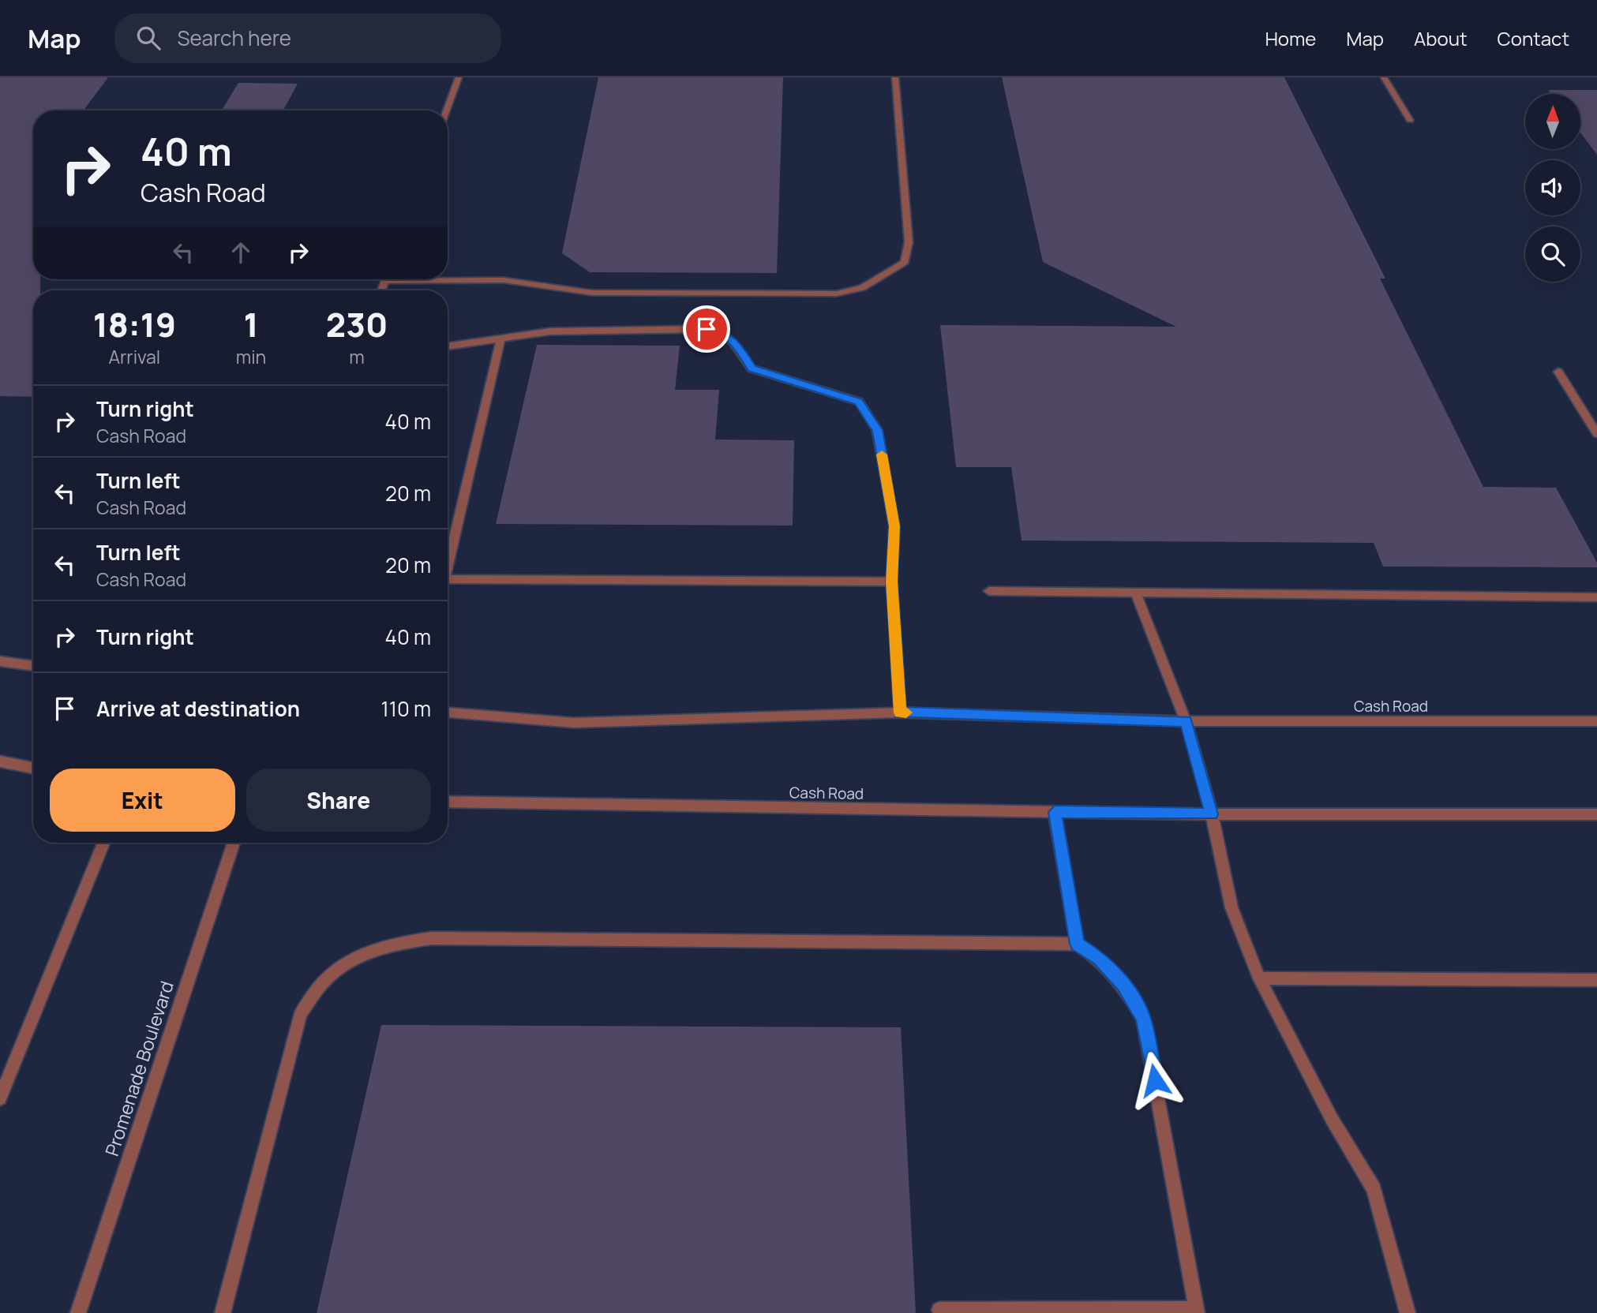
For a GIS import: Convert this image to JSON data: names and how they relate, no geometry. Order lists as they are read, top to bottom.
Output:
{
  "streets": {
    "street": ["Cash Road", "Promenade Boulevard"]
  },
  "north": "top",
  "page": {
    "header": "Map",
    "search": "Search here",
    "nav": [
      "Home",
      "Map",
      "About",
      "Contact"
    ],
    "turn": ["40 m", "Cash Road"],
    "eta": [
      "18:19",
      "Arrival",
      "1",
      "min",
      "230",
      "m"
    ],
    "list": [
      {
        "name": "Turn right",
        "note": "Cash Road",
        "value": "40 m"
      },
      {
        "name": "Turn left",
        "note": "Cash Road",
        "value": "20 m"
      },
      {
        "name": "Turn left",
        "note": "Cash Road",
        "value": "20 m"
      },
      {
        "name": "Turn right",
        "value": "40 m"
      },
      {
        "name": "Arrive at destination",
        "value": "110 m"
      }
    ],
    "buttons": ["Exit", "Share"]
  }
}
